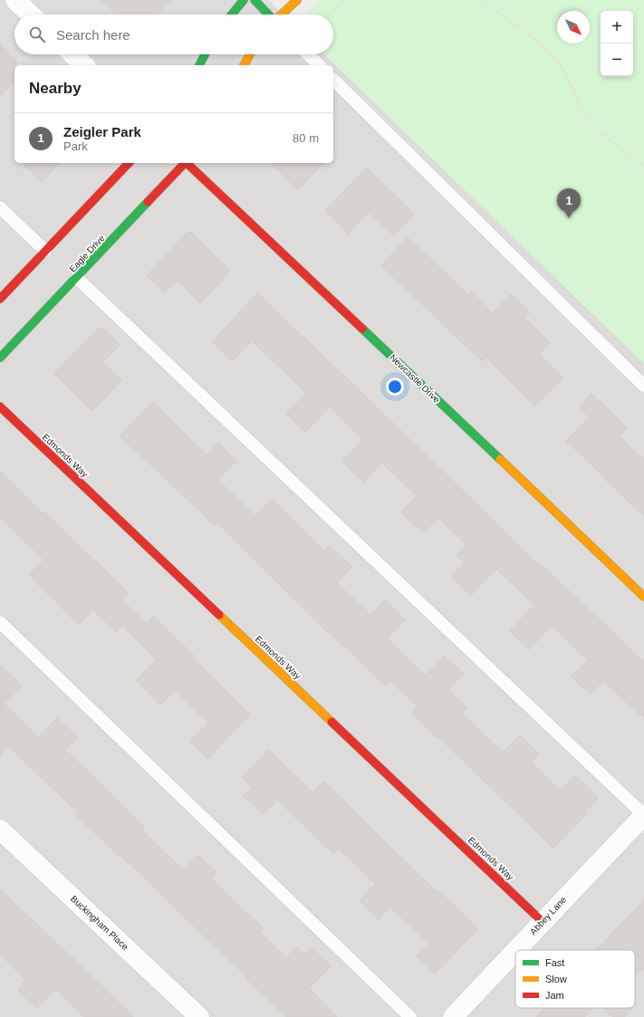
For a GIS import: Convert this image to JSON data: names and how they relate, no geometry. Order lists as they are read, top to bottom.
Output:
{
  "streets": {
    "street": [
      "Eagle Drive",
      "Newcastle Drive",
      "Edmonds Way",
      "Abbey Lane",
      "Buckingham Place"
    ]
  },
  "crossings": [
    ["Edmonds Way", "Abbey Lane"]
  ],
  "legend": ["Fast", "Slow", "Jam"],
  "north": "bottom right",
  "page": {
    "map_buttons": ["+", "−"],
    "search": "Search here",
    "heading": "Nearby",
    "list": [
      {
        "mark": "1",
        "name": "Zeigler Park",
        "note": "Park",
        "value": "80 m"
      }
    ],
    "pins": "1"
  }
}
